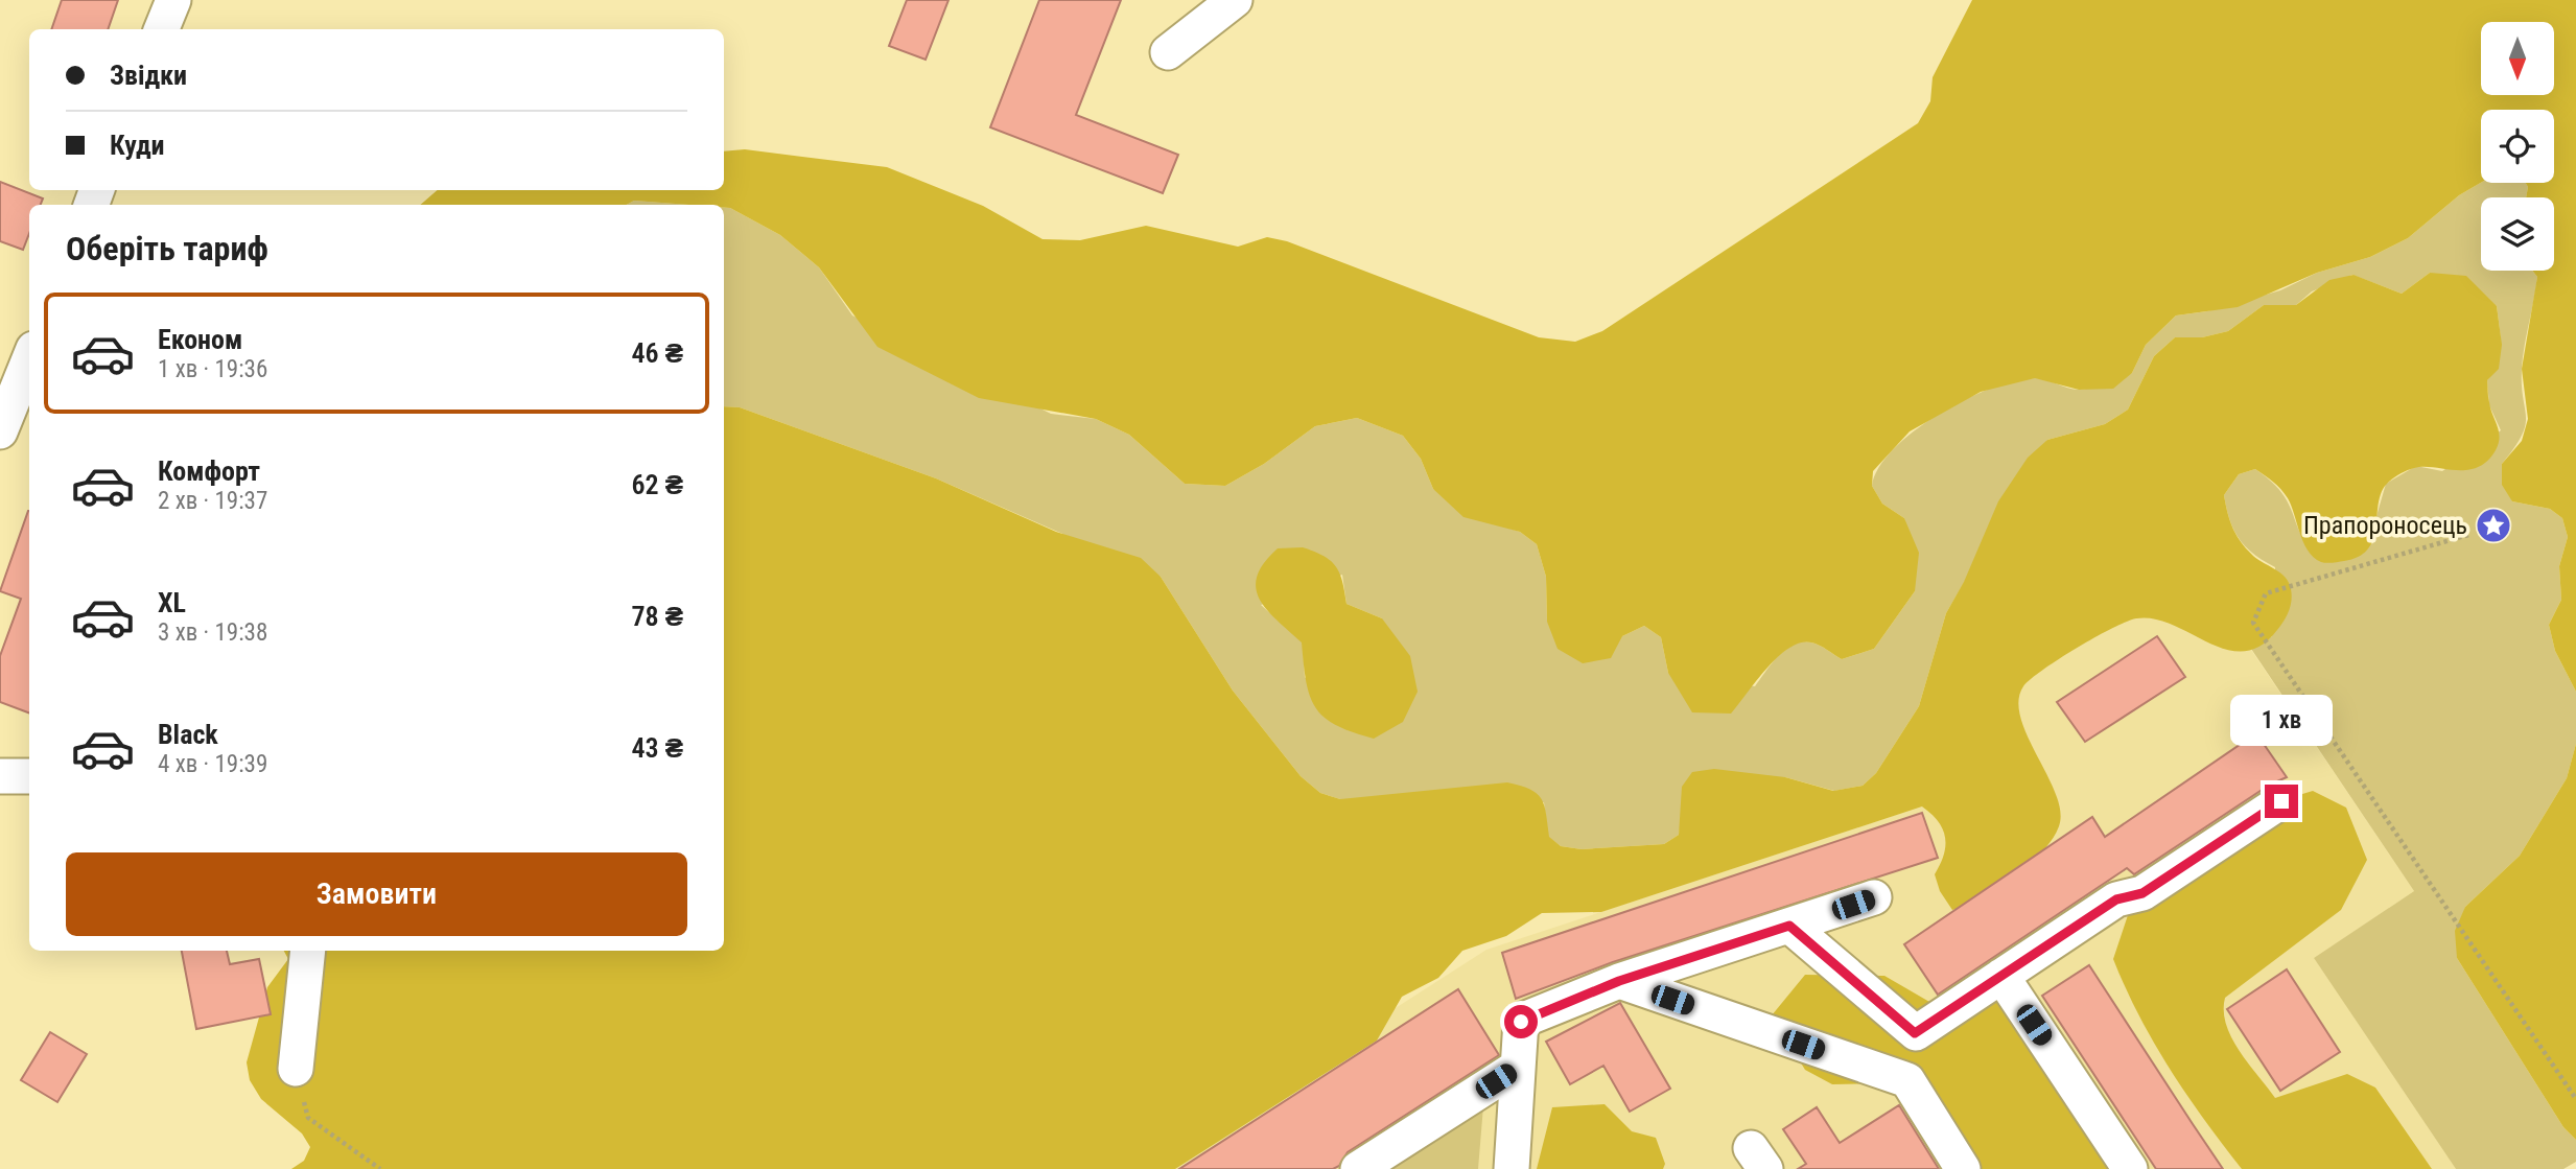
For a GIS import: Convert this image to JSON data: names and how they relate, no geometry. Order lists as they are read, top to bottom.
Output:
{
  "places": {
    "place": ["Прапороносець"]
  },
  "north": "bottom",
  "page": {
    "banner": ["Звідки", "Куди"],
    "heading": "Оберіть тариф",
    "list": [
      {
        "name": "Економ",
        "note": "1 хв · 19:36",
        "value": "46 ₴"
      },
      {
        "name": "Комфорт",
        "note": "2 хв · 19:37",
        "value": "62 ₴"
      },
      {
        "name": "XL",
        "note": "3 хв · 19:38",
        "value": "78 ₴"
      },
      {
        "name": "Black",
        "note": "4 хв · 19:39",
        "value": "43 ₴"
      }
    ],
    "bubble": "1 хв",
    "buttons": "Замовити"
  }
}
